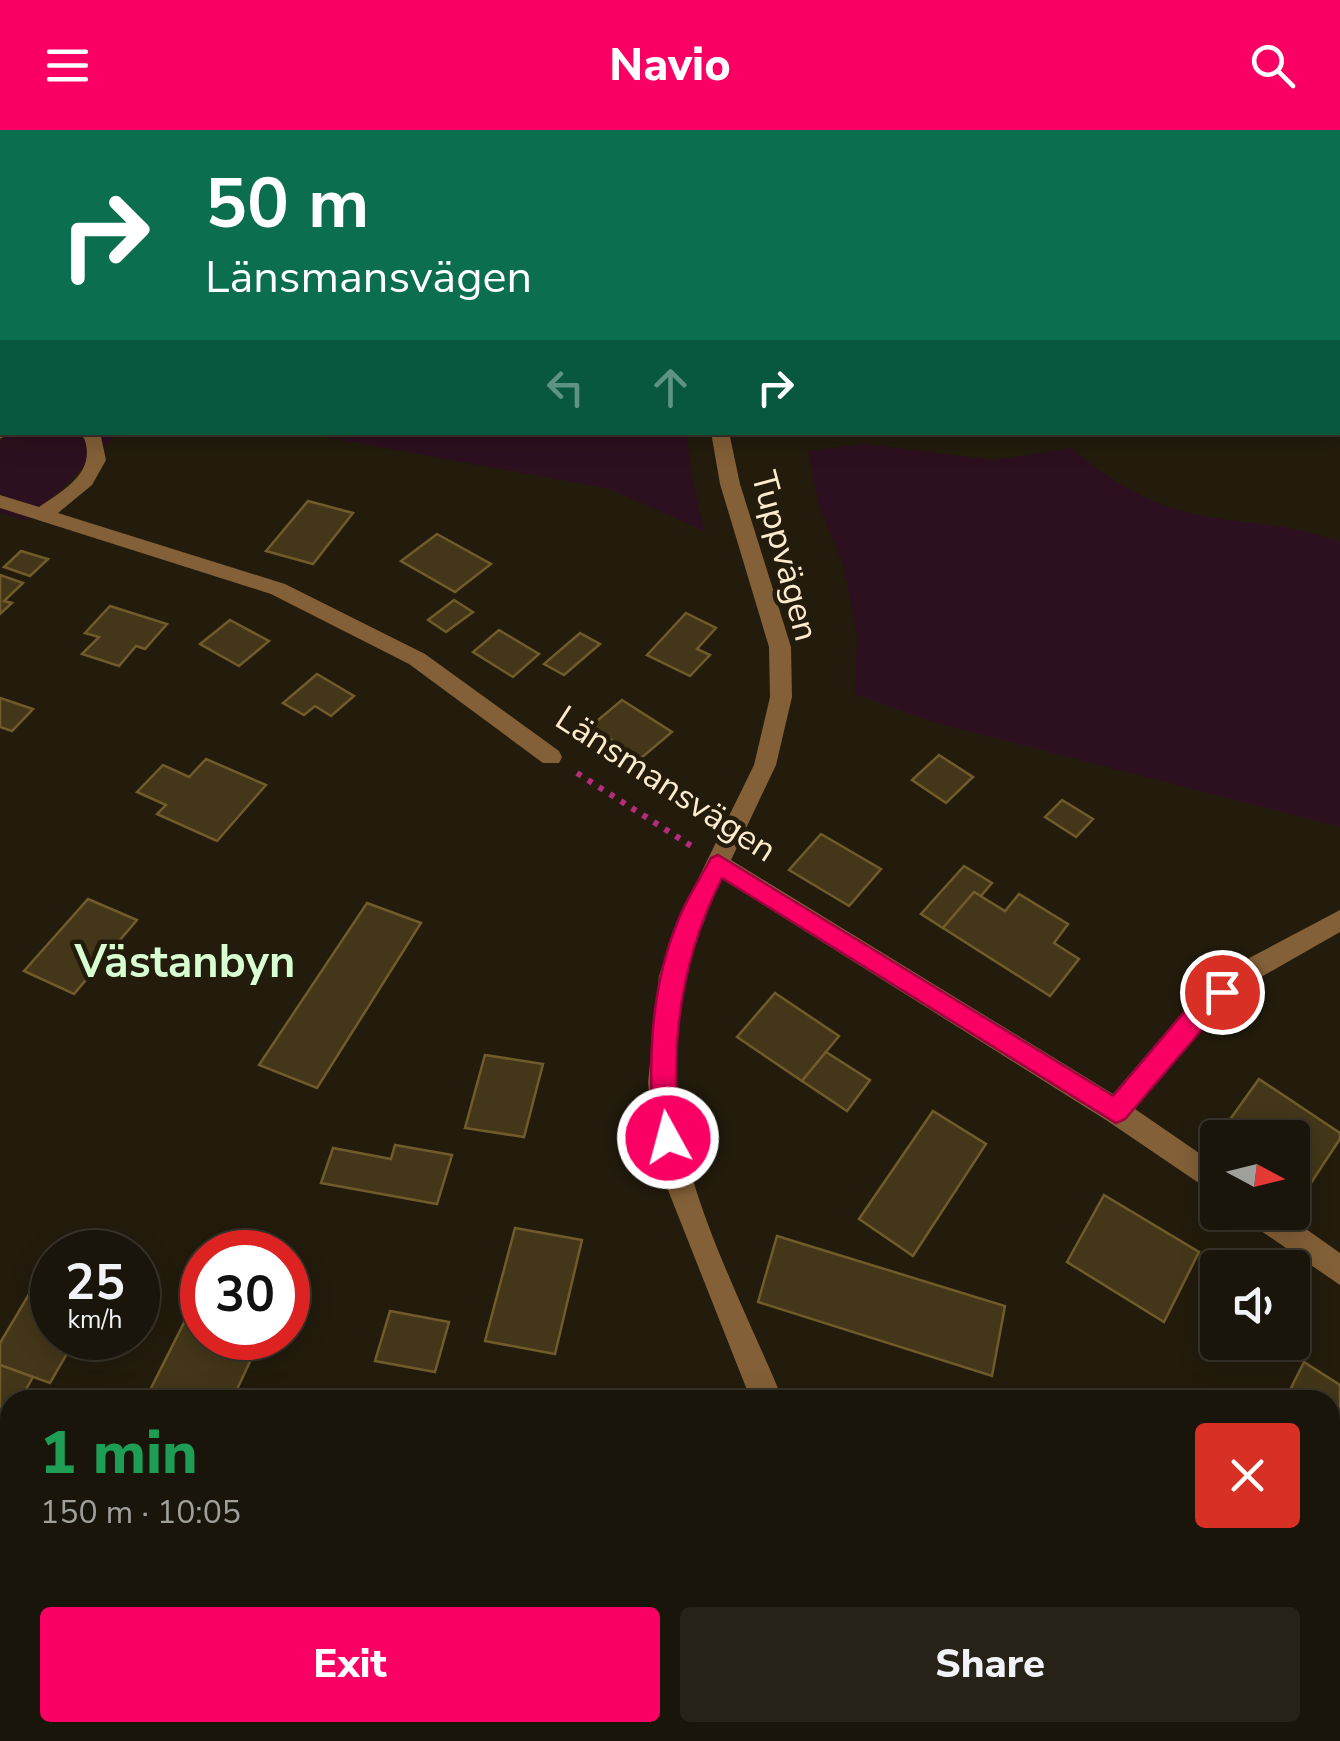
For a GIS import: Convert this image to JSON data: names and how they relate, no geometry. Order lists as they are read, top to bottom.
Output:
{
  "streets": {
    "street": ["Tuppvägen", "Länsmansvägen"]
  },
  "crossings": [
    ["Tuppvägen", "Länsmansvägen"]
  ],
  "districts": ["Västanbyn"],
  "north": "right",
  "page": {
    "header": "Navio",
    "turn": ["50 m", "Länsmansvägen"],
    "speed": "25 km/h",
    "limit": "30",
    "heading": ["1 min", "150 m · 10:05"],
    "buttons": ["Exit", "Share"]
  }
}
